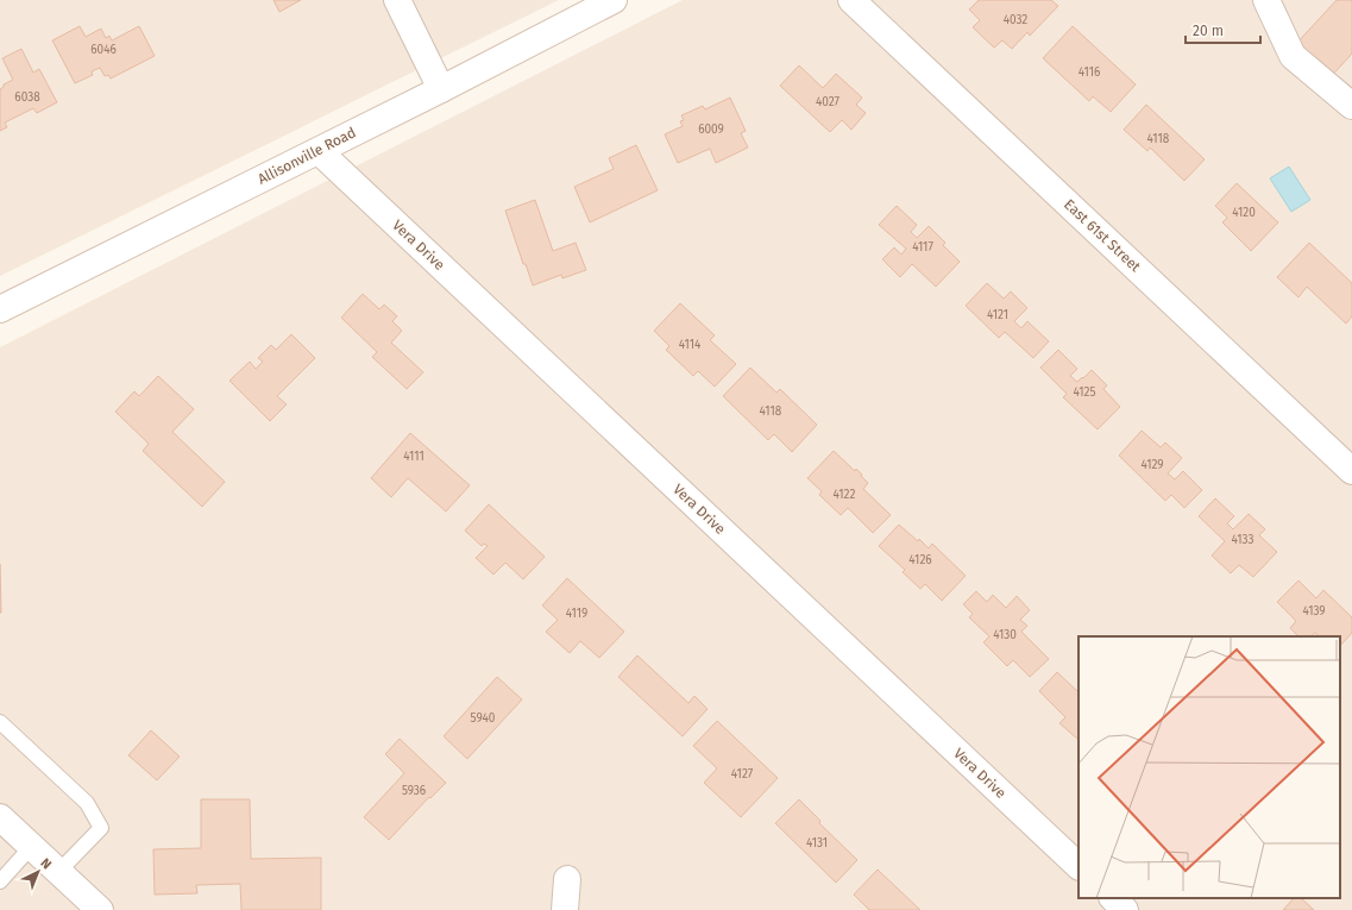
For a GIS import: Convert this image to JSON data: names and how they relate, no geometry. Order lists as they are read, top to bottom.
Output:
{
  "streets": {
    "street": ["Allisonville Road", "East 61st Street", "Vera Drive"]
  },
  "crossings": [
    ["Allisonville Road", "Vera Drive"]
  ],
  "house_numbers": [
    "4032",
    "6046",
    "4116",
    "6038",
    "4027",
    "6009",
    "4118",
    "4120",
    "4117",
    "4121",
    "4114",
    "4125",
    "4118",
    "4111",
    "4129",
    "4122",
    "4133",
    "4126",
    "4139",
    "4119",
    "4130",
    "5940",
    "4127",
    "5936",
    "4131"
  ],
  "scale_bar": "20 m",
  "north": "top right"
}
